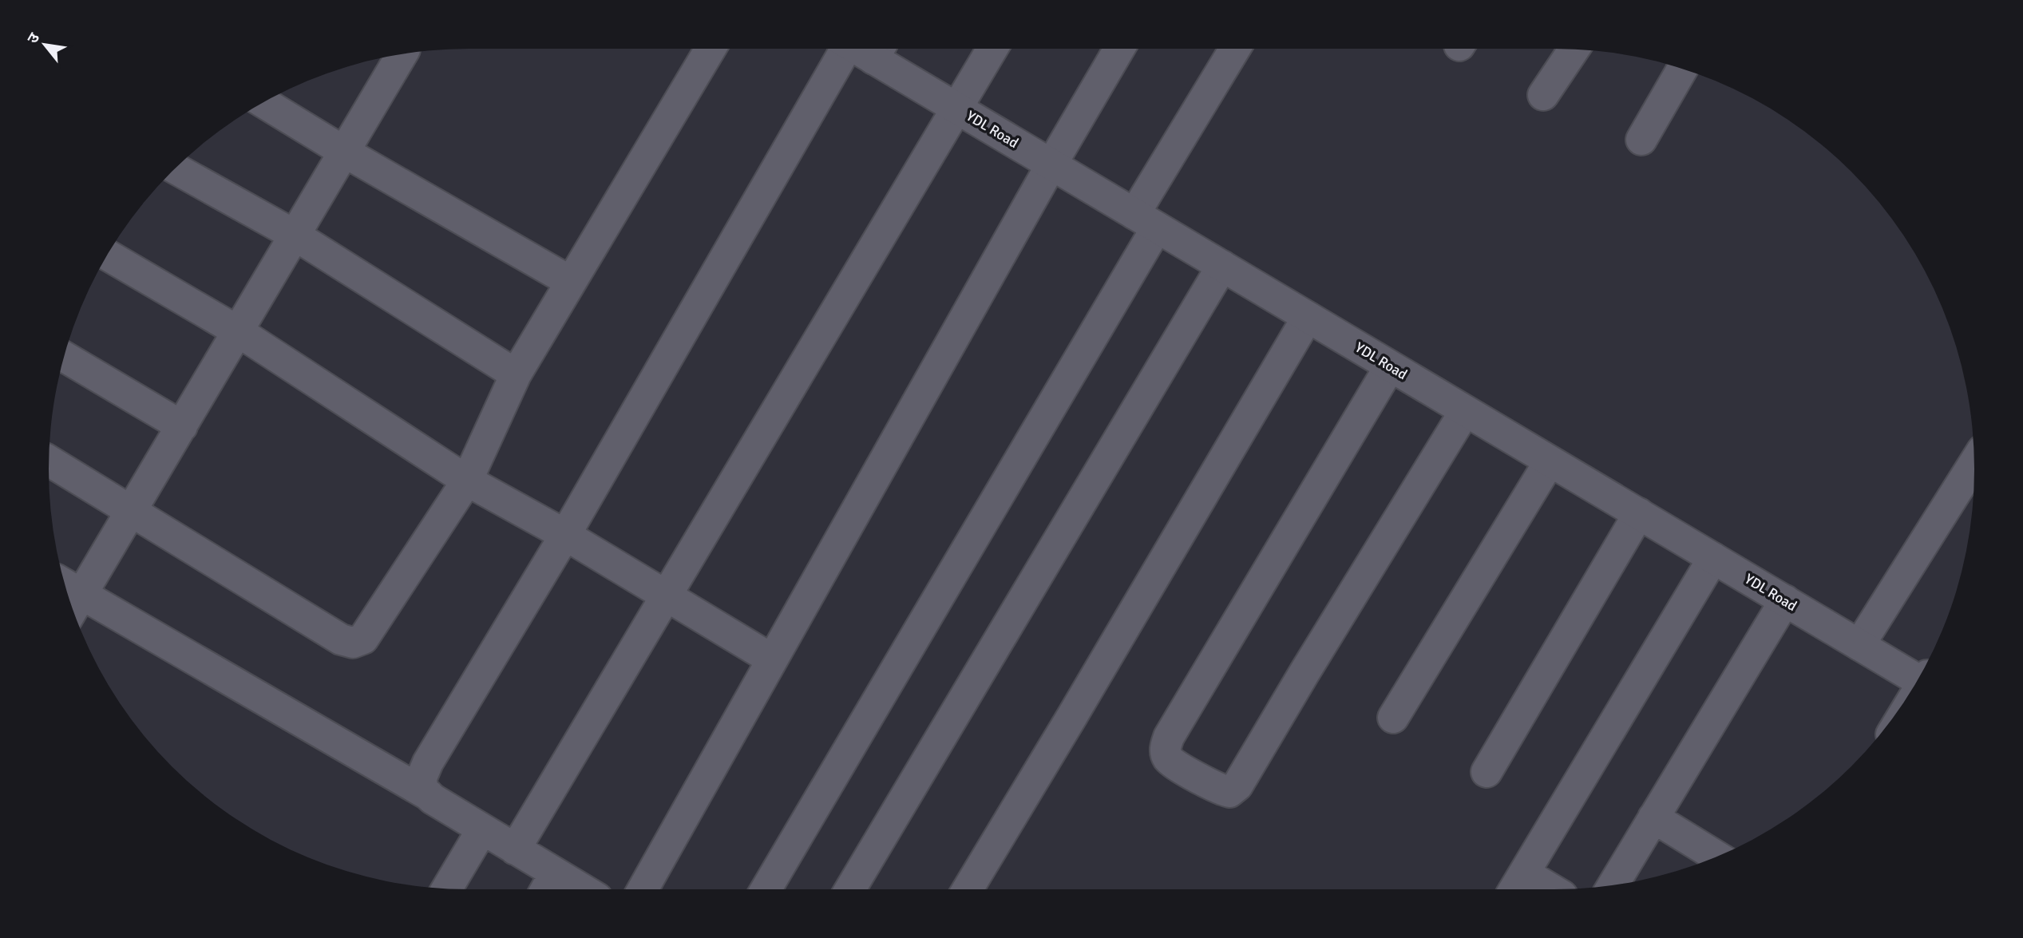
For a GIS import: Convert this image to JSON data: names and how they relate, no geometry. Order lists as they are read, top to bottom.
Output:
{
  "streets": {
    "street": ["YDL Road"]
  },
  "north": "top left"
}
